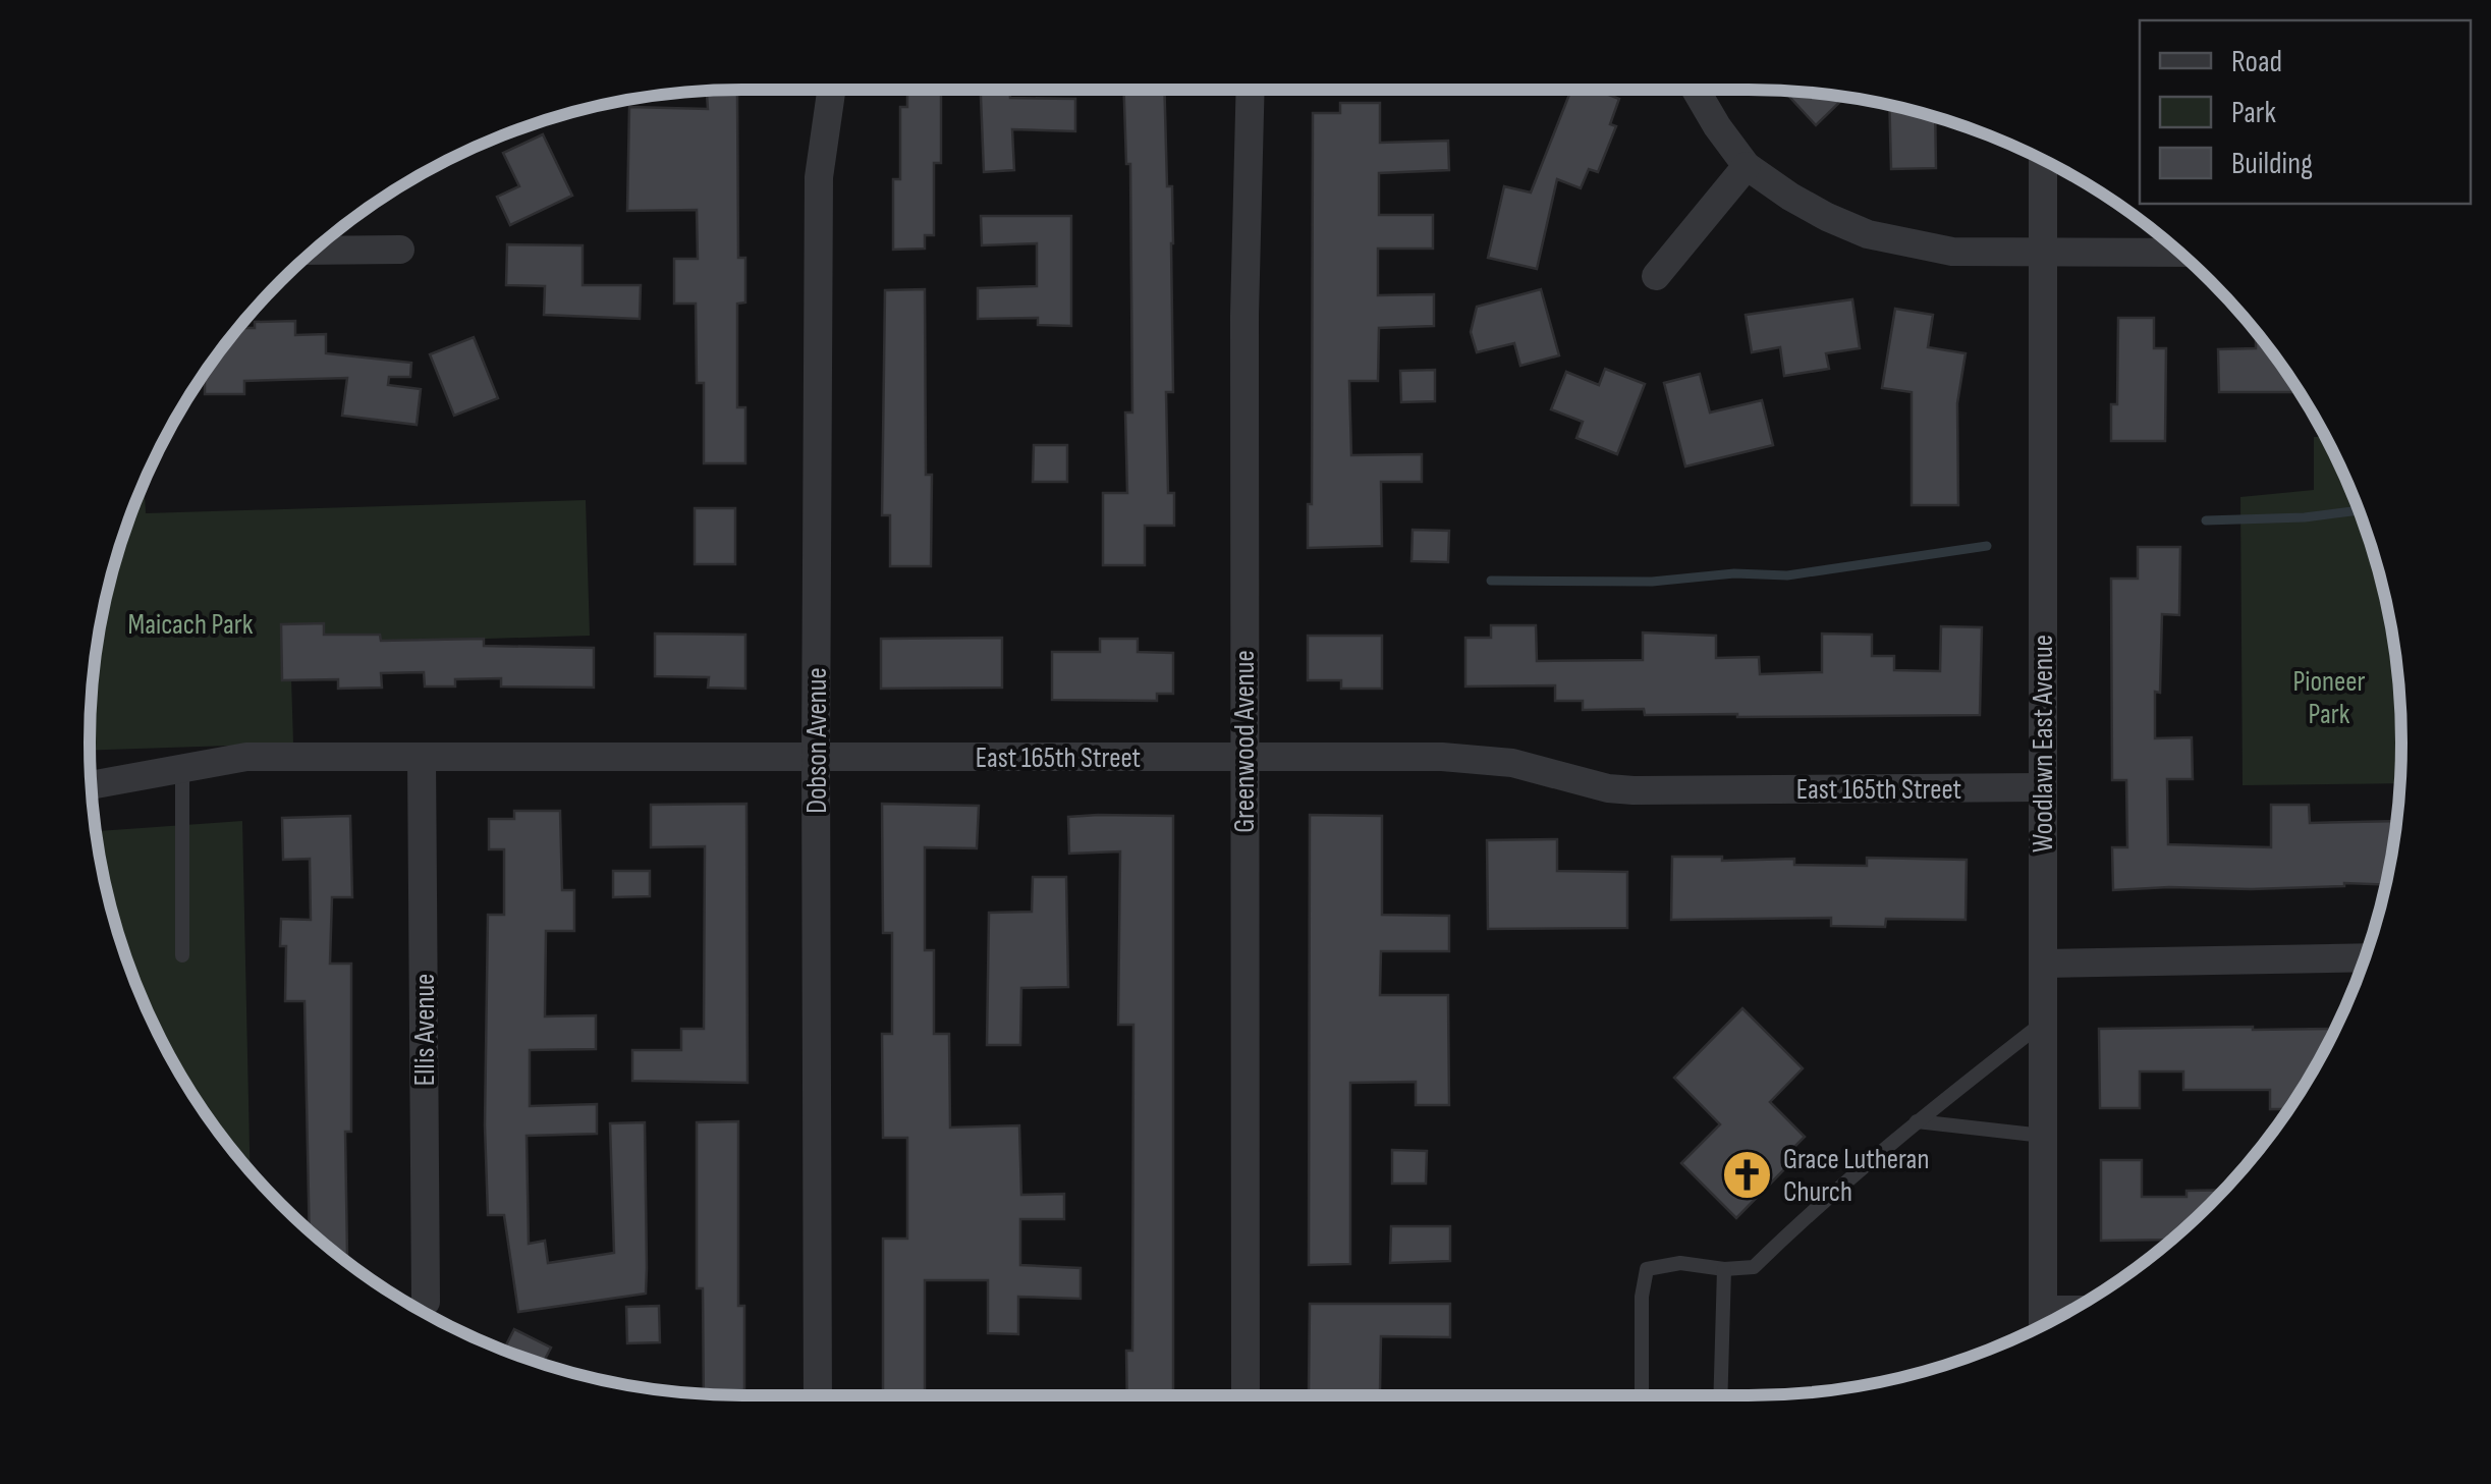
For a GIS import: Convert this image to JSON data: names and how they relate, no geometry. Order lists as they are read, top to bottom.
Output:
{
  "streets": {
    "street": [
      "Dobson Avenue",
      "Greenwood Avenue",
      "Woodlawn East Avenue",
      "East 165th Street",
      "Ellis Avenue"
    ]
  },
  "crossings": [
    ["Dobson Avenue", "East 165th Street"],
    ["Greenwood Avenue", "East 165th Street"],
    ["Woodlawn East Avenue", "East 165th Street"],
    ["East 165th Street", "Ellis Avenue"]
  ],
  "parks": ["Maicach Park", "Pioneer Park"],
  "places": {
    "church": ["Grace Lutheran Church"]
  },
  "legend": ["Road", "Park", "Building"]
}
